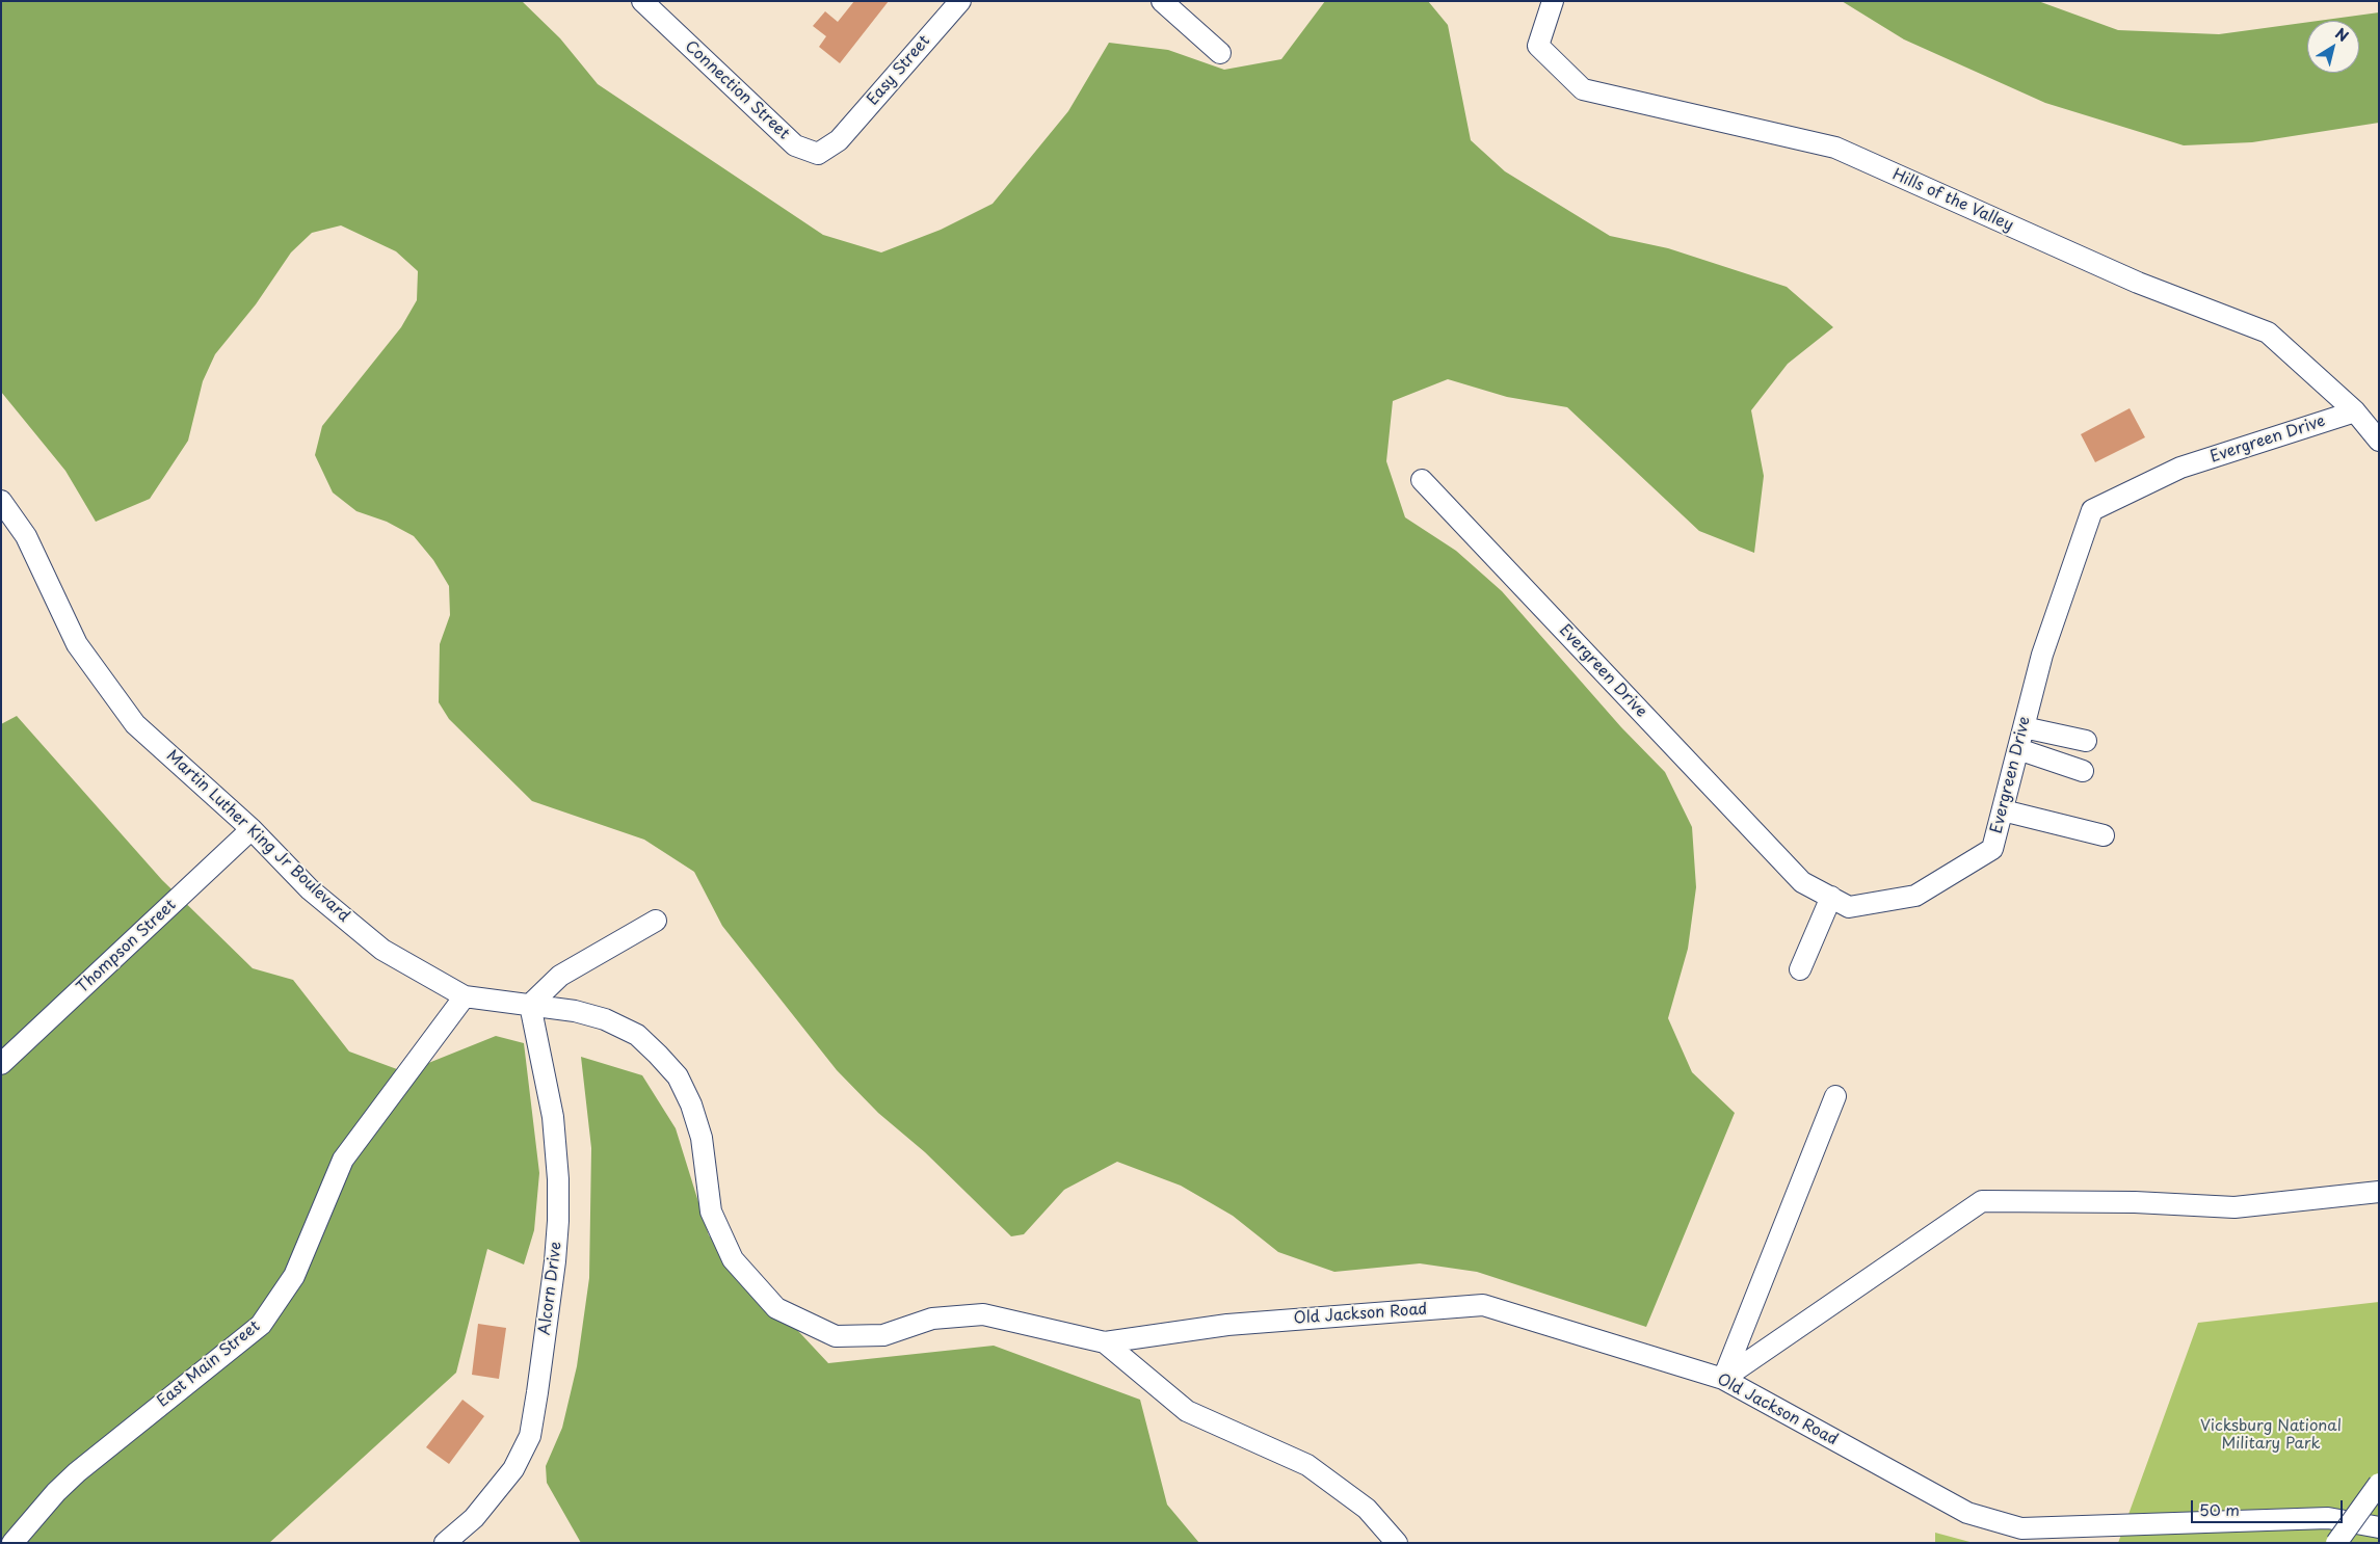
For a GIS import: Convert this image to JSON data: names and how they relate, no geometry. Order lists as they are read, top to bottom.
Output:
{
  "streets": {
    "street": [
      "Easy Street",
      "Connection Street",
      "Hills of the Valley",
      "Evergreen Drive",
      "Martin Luther King Jr Boulevard",
      "Thompson Street",
      "Alcorn Drive",
      "Old Jackson Road",
      "East Main Street"
    ]
  },
  "crossings": [
    ["Easy Street", "Connection Street"],
    ["Hills of the Valley", "Evergreen Drive"],
    ["Martin Luther King Jr Boulevard", "Thompson Street"],
    ["Martin Luther King Jr Boulevard", "Alcorn Drive"],
    ["Martin Luther King Jr Boulevard", "Old Jackson Road"],
    ["Martin Luther King Jr Boulevard", "East Main Street"]
  ],
  "parks": ["Vicksburg National Military Park"],
  "scale_bar": "50 m",
  "north": "top right"
}
